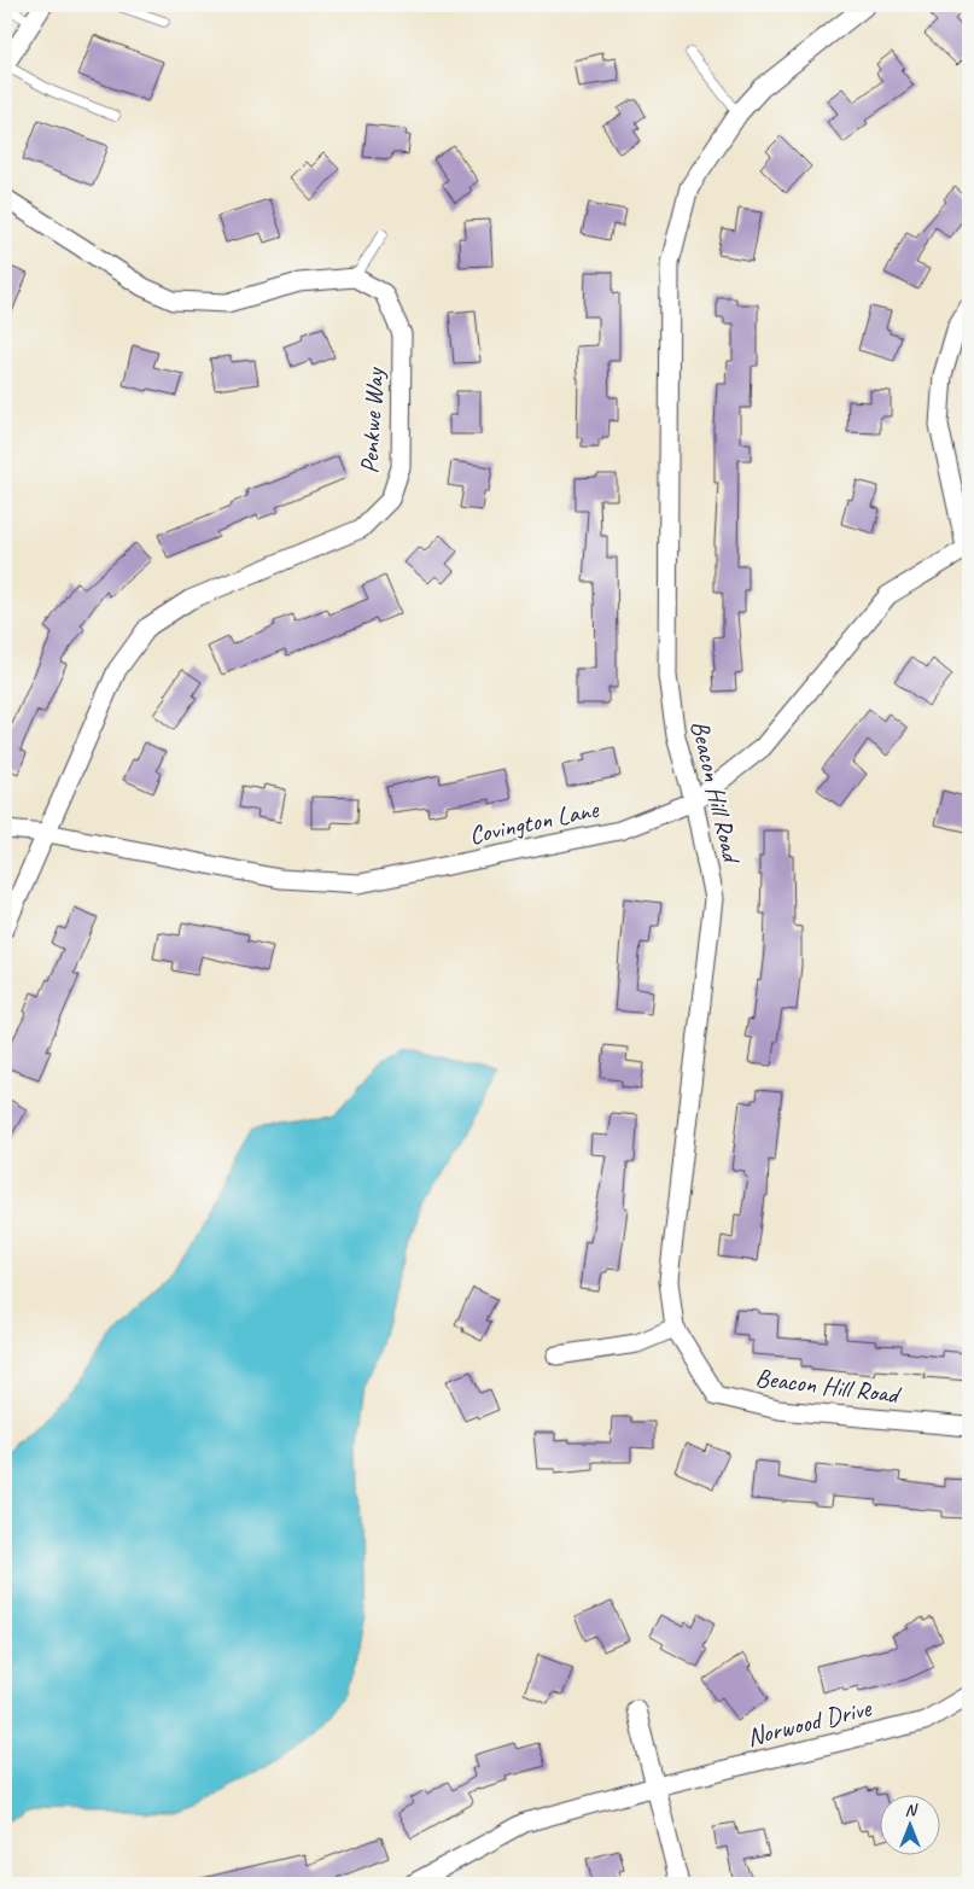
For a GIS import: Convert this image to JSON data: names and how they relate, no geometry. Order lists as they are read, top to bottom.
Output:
{
  "streets": {
    "street": [
      "Penkwe Way",
      "Beacon Hill Road",
      "Covington Lane",
      "Norwood Drive"
    ]
  },
  "crossings": [
    ["Penkwe Way", "Covington Lane"],
    ["Beacon Hill Road", "Covington Lane"]
  ],
  "north": "top"
}
